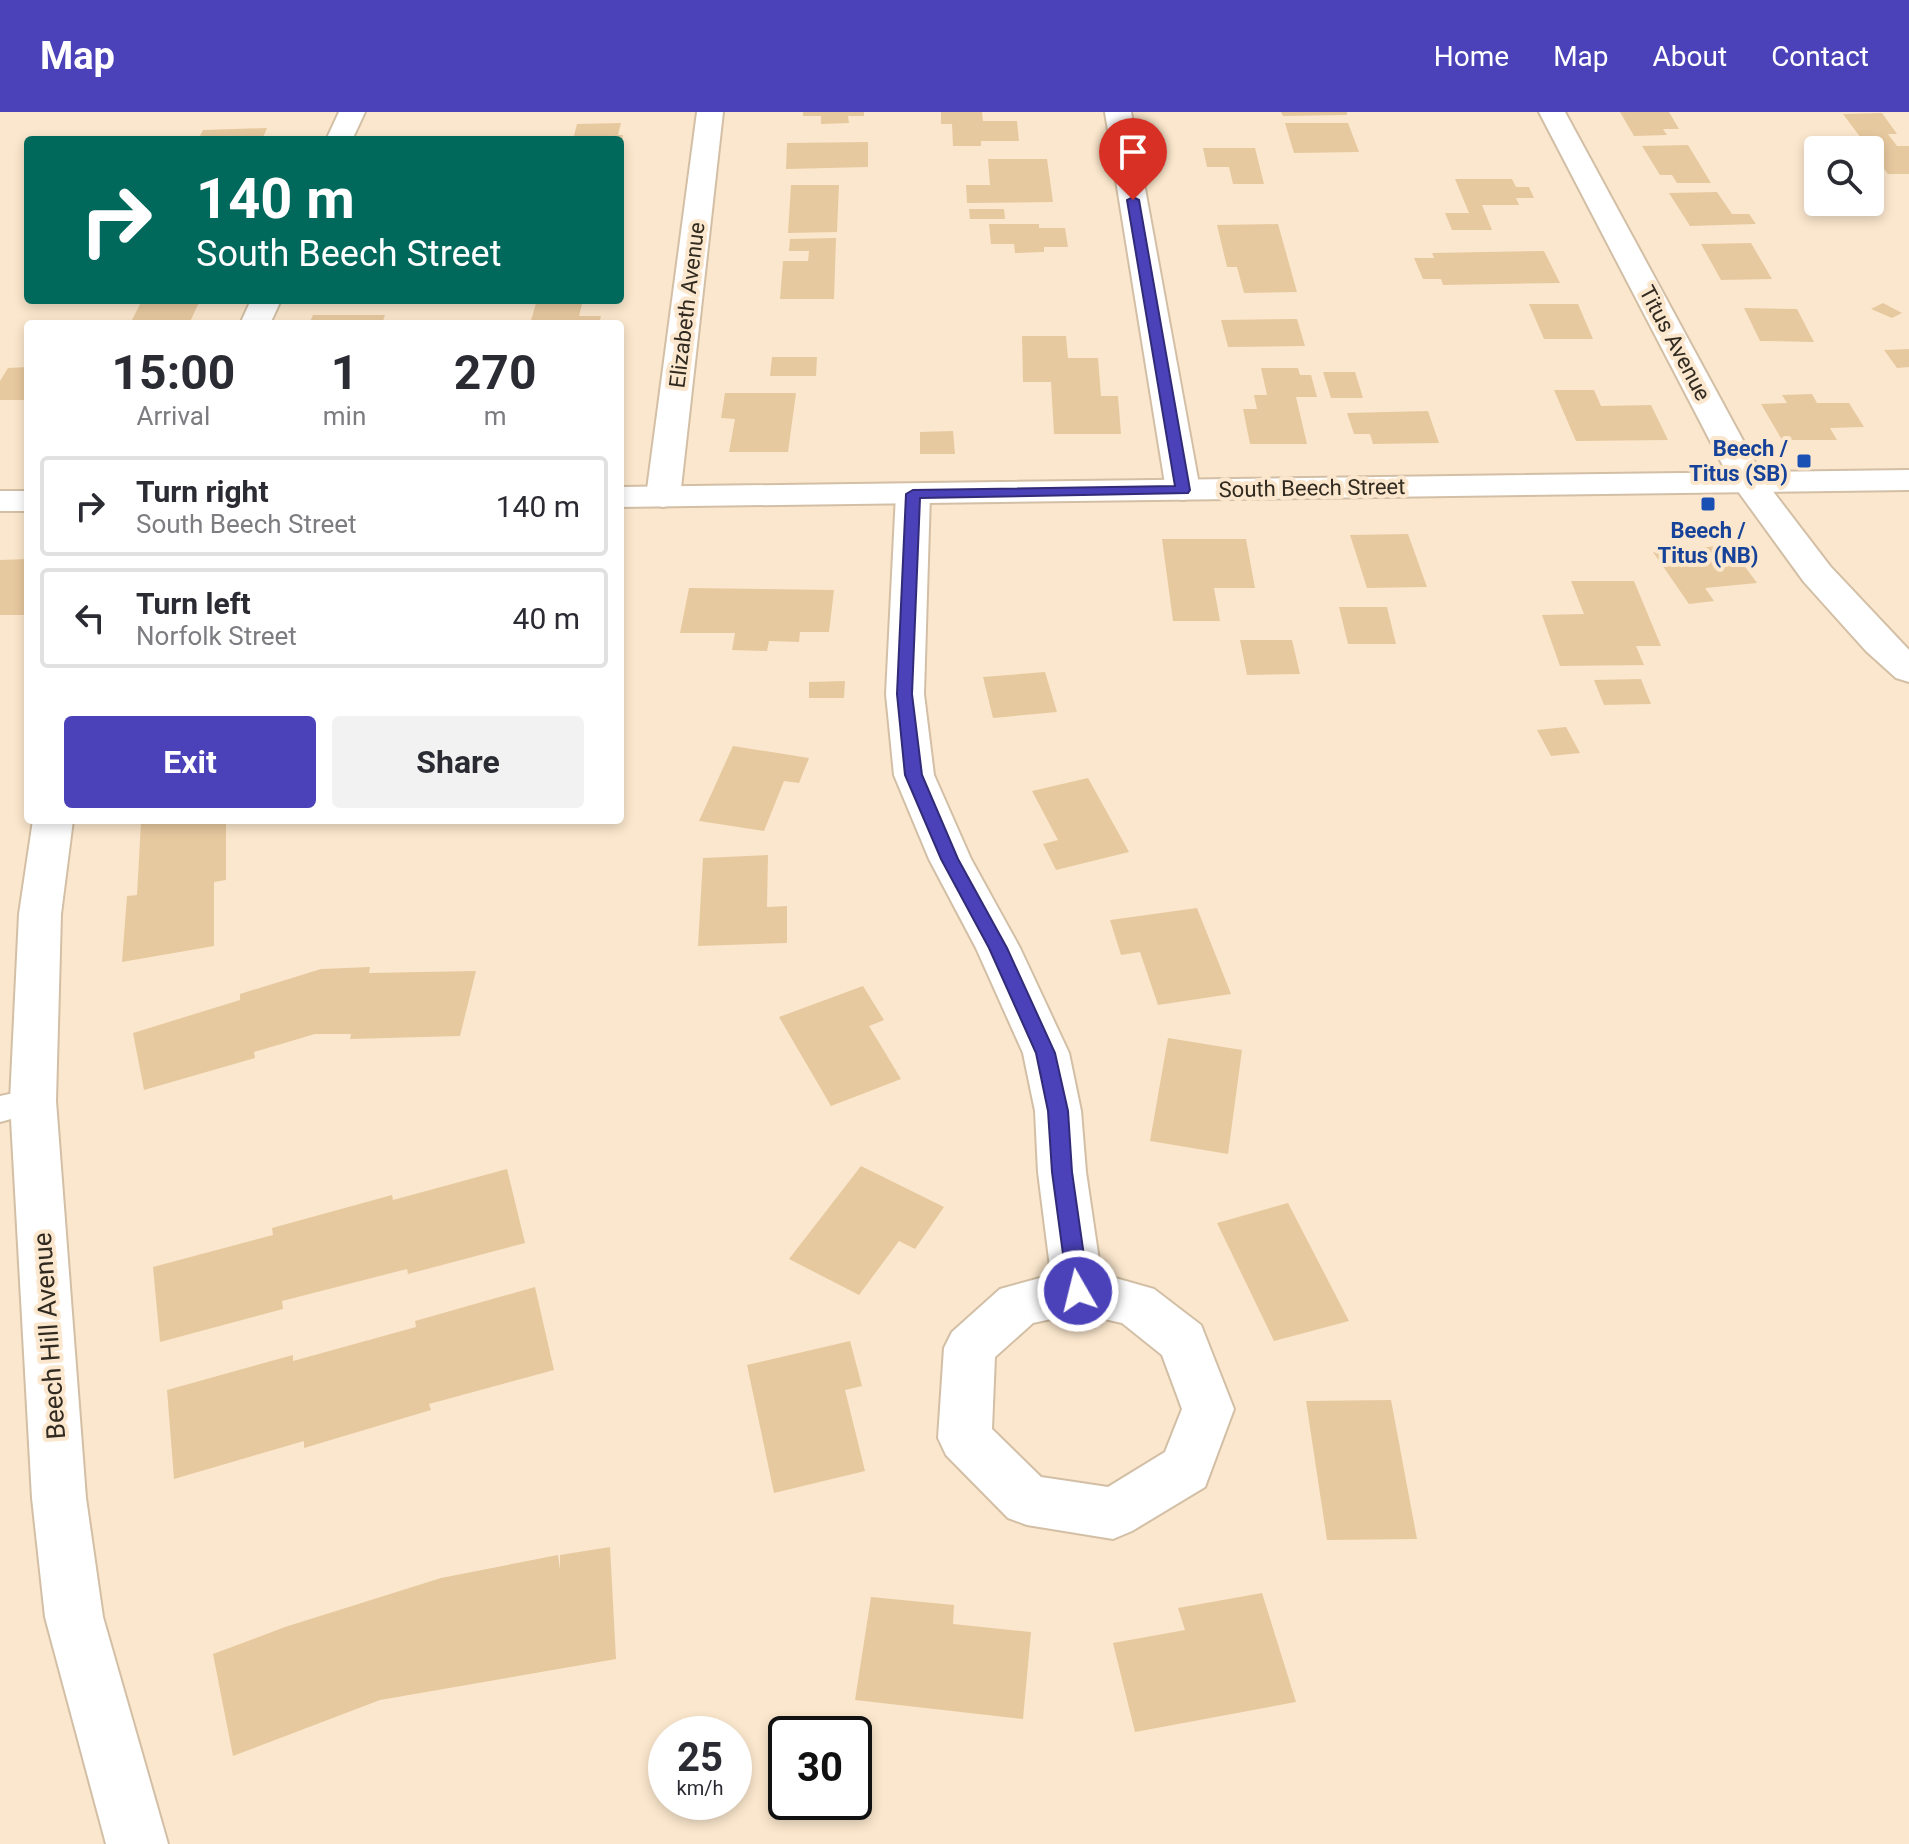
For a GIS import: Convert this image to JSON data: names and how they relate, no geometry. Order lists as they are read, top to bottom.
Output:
{
  "streets": {
    "street": [
      "Elizabeth Avenue",
      "Titus Avenue",
      "South Beech Street",
      "Beech Hill Avenue"
    ]
  },
  "crossings": [
    ["Elizabeth Avenue", "South Beech Street"],
    ["Titus Avenue", "South Beech Street"]
  ],
  "places": {
    "transit": ["Beech / Titus (SB)", "Beech / Titus (NB)"]
  },
  "page": {
    "header": "Map",
    "nav": [
      "Home",
      "Map",
      "About",
      "Contact"
    ],
    "turn": ["140 m", "South Beech Street"],
    "eta": [
      "15:00",
      "Arrival",
      "1",
      "min",
      "270",
      "m"
    ],
    "list": [
      {
        "name": "Turn right",
        "note": "South Beech Street",
        "value": "140 m"
      },
      {
        "name": "Turn left",
        "note": "Norfolk Street",
        "value": "40 m"
      }
    ],
    "buttons": ["Exit", "Share"],
    "speed": "25 km/h",
    "limit": "30"
  }
}
